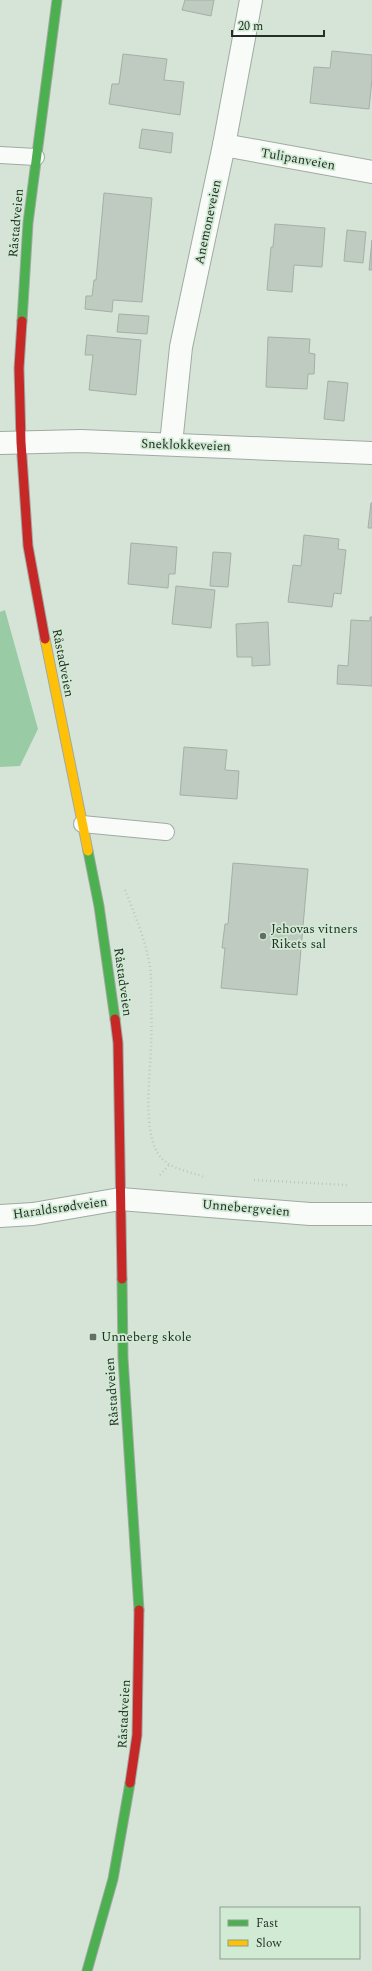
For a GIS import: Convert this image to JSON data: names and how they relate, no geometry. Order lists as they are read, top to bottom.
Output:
{
  "streets": {
    "main road": ["Råstadveien"],
    "street": [
      "Tulipanveien",
      "Anemoneveien",
      "Sneklokkeveien",
      "Haraldsrødveien",
      "Unnebergveien"
    ]
  },
  "crossings": [
    ["Tulipanveien", "Anemoneveien"],
    ["Anemoneveien", "Sneklokkeveien"],
    ["Råstadveien", "Sneklokkeveien"],
    ["Råstadveien", "Haraldsrødveien"],
    ["Råstadveien", "Unnebergveien"],
    ["Haraldsrødveien", "Unnebergveien"]
  ],
  "places": {
    "other": ["Jehovas vitners Rikets sal"],
    "transit": ["Unneberg skole"]
  },
  "legend": ["Fast", "Slow"],
  "scale_bar": "20 m"
}
